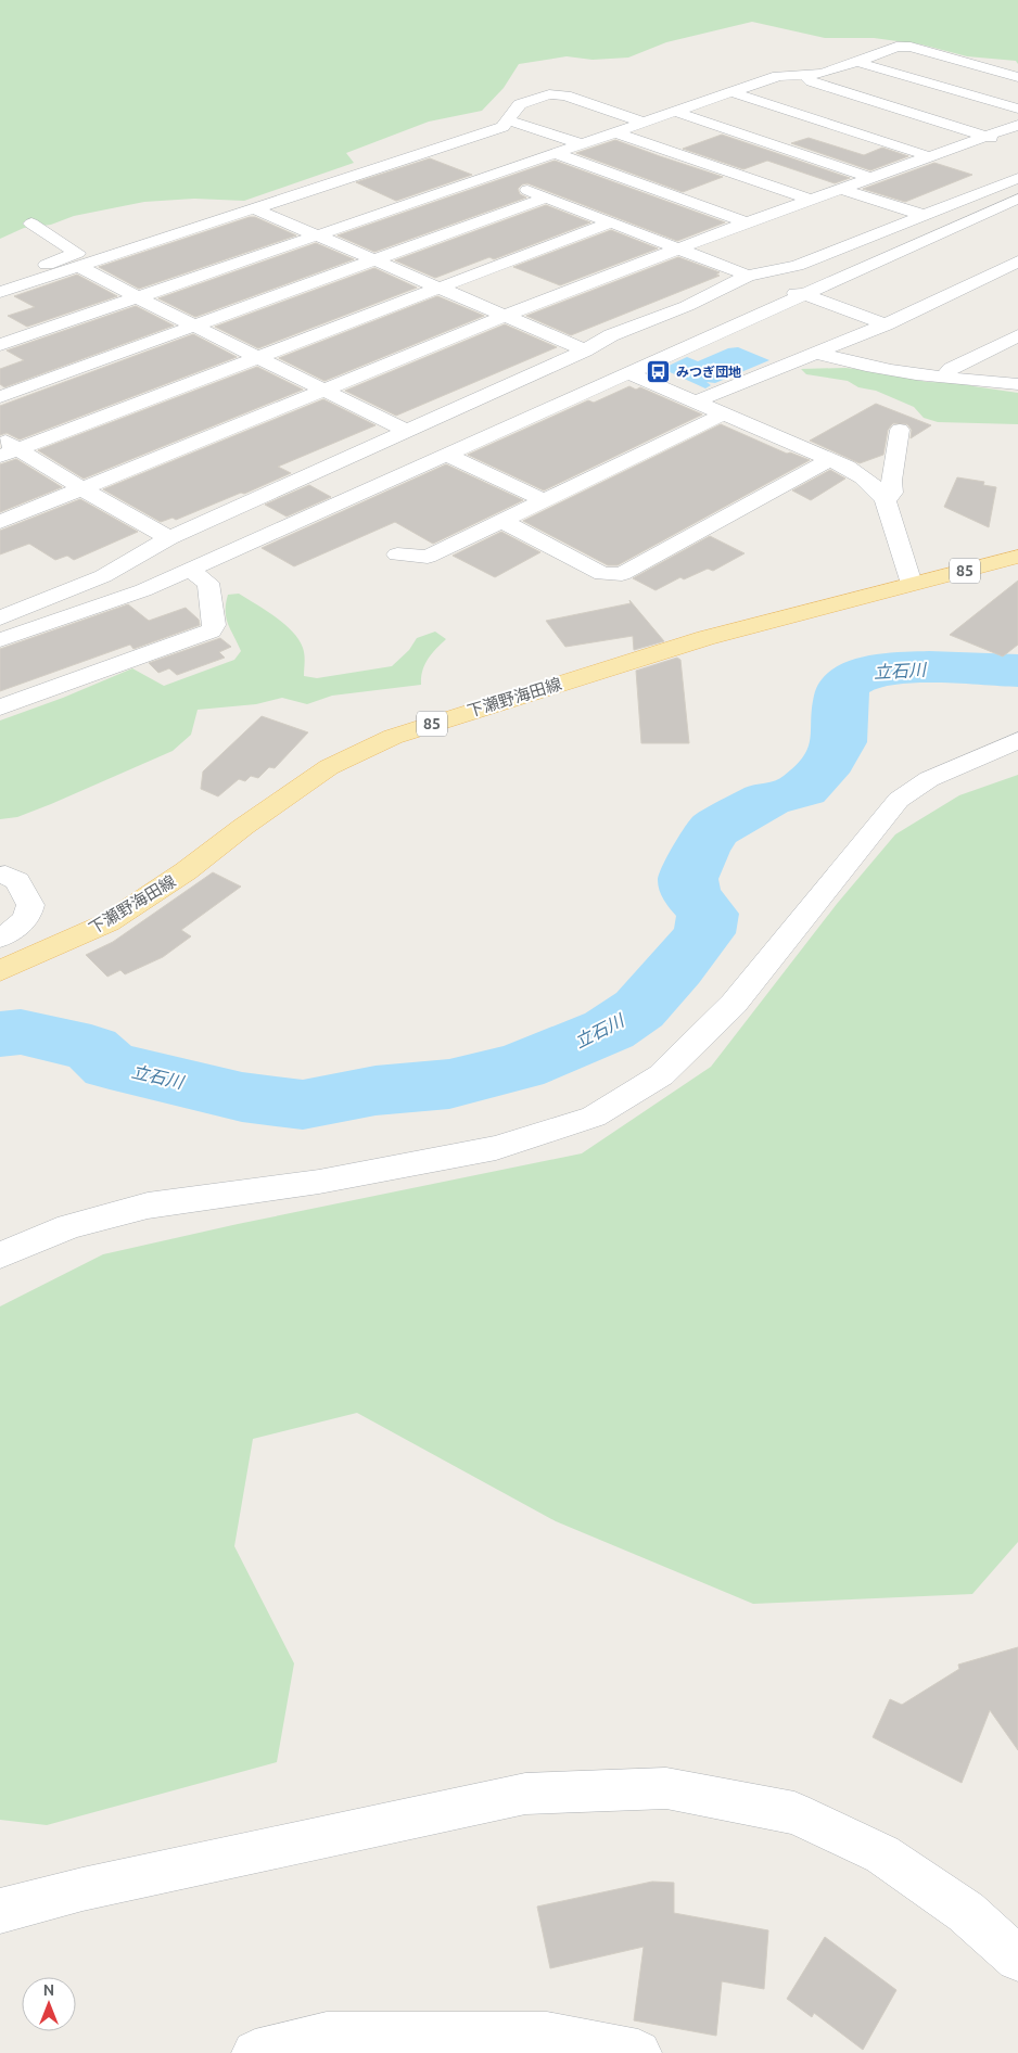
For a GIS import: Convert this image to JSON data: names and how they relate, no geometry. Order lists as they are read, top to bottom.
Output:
{
  "streets": {
    "main road": ["85", "下瀬野海田線"]
  },
  "water": ["立石川"],
  "places": {
    "bus stop": ["みつぎ団地"]
  },
  "north": "top"
}
